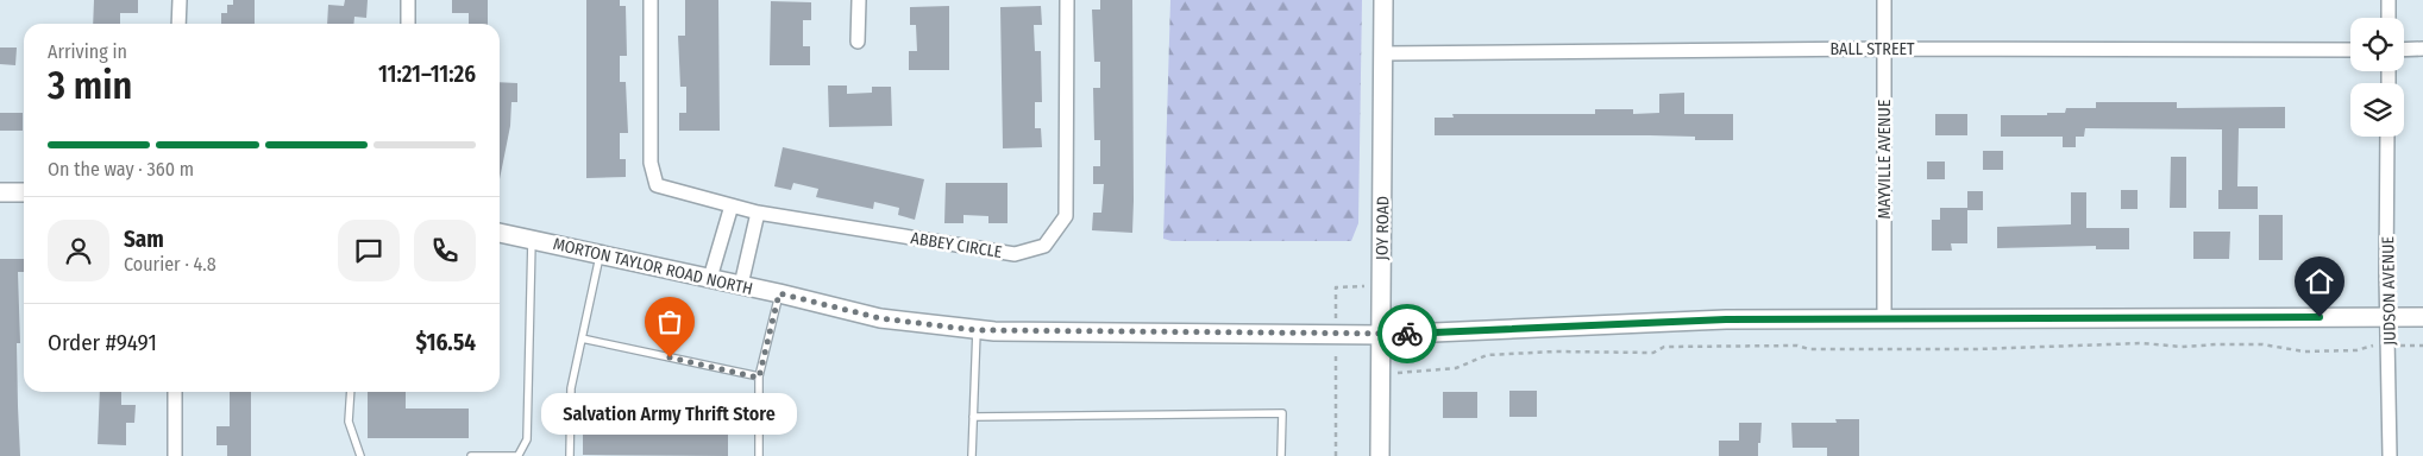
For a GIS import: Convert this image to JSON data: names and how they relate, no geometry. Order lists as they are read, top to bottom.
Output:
{
  "streets": {
    "street": [
      "BALL STREET",
      "MAYVILLE AVENUE",
      "JOY ROAD",
      "ABBEY CIRCLE",
      "MORTON TAYLOR ROAD NORTH",
      "JUDSON AVENUE"
    ]
  },
  "crossings": [
    ["BALL STREET", "MAYVILLE AVENUE"],
    ["BALL STREET", "JOY ROAD"],
    ["MAYVILLE AVENUE", "MORTON TAYLOR ROAD NORTH"],
    ["JOY ROAD", "MORTON TAYLOR ROAD NORTH"],
    ["MORTON TAYLOR ROAD NORTH", "JUDSON AVENUE"]
  ],
  "places": ["Salvation Army Thrift Store"],
  "page": {
    "heading": ["3 min", "Arriving in", "11:21–11:26"],
    "panel": [
      "Sam",
      "Courier · 4.8",
      "Order #9491",
      "$16.54"
    ],
    "bar": "On the way · 360 m",
    "bubble": "Salvation Army Thrift Store"
  }
}
